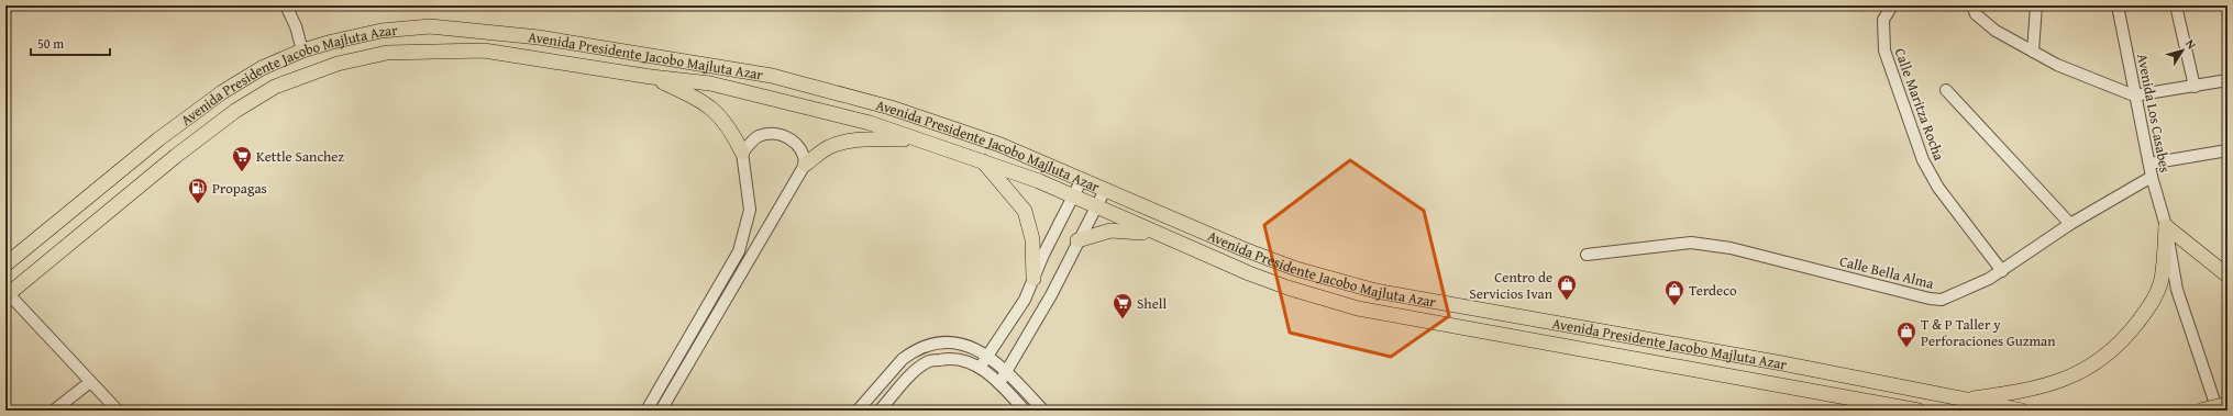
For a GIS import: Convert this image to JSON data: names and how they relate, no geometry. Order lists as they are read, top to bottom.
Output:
{
  "streets": {
    "main road": ["Avenida Presidente Jacobo Majluta Azar"],
    "street": ["Calle Maritza Rocha", "Avenida Los Casabes", "Calle Bella Alma"]
  },
  "crossings": [
    ["Calle Maritza Rocha", "Calle Bella Alma"],
    ["Avenida Los Casabes", "Calle Bella Alma"]
  ],
  "places": {
    "supermarket": ["Kettle Sanchez", "Shell"],
    "fuel station": ["Propagas"],
    "shop": ["Centro de Servicios Ivan", "Terdeco", "T & P Taller y Perforaciones Guzman"]
  },
  "scale_bar": "50 m",
  "north": "top right"
}
